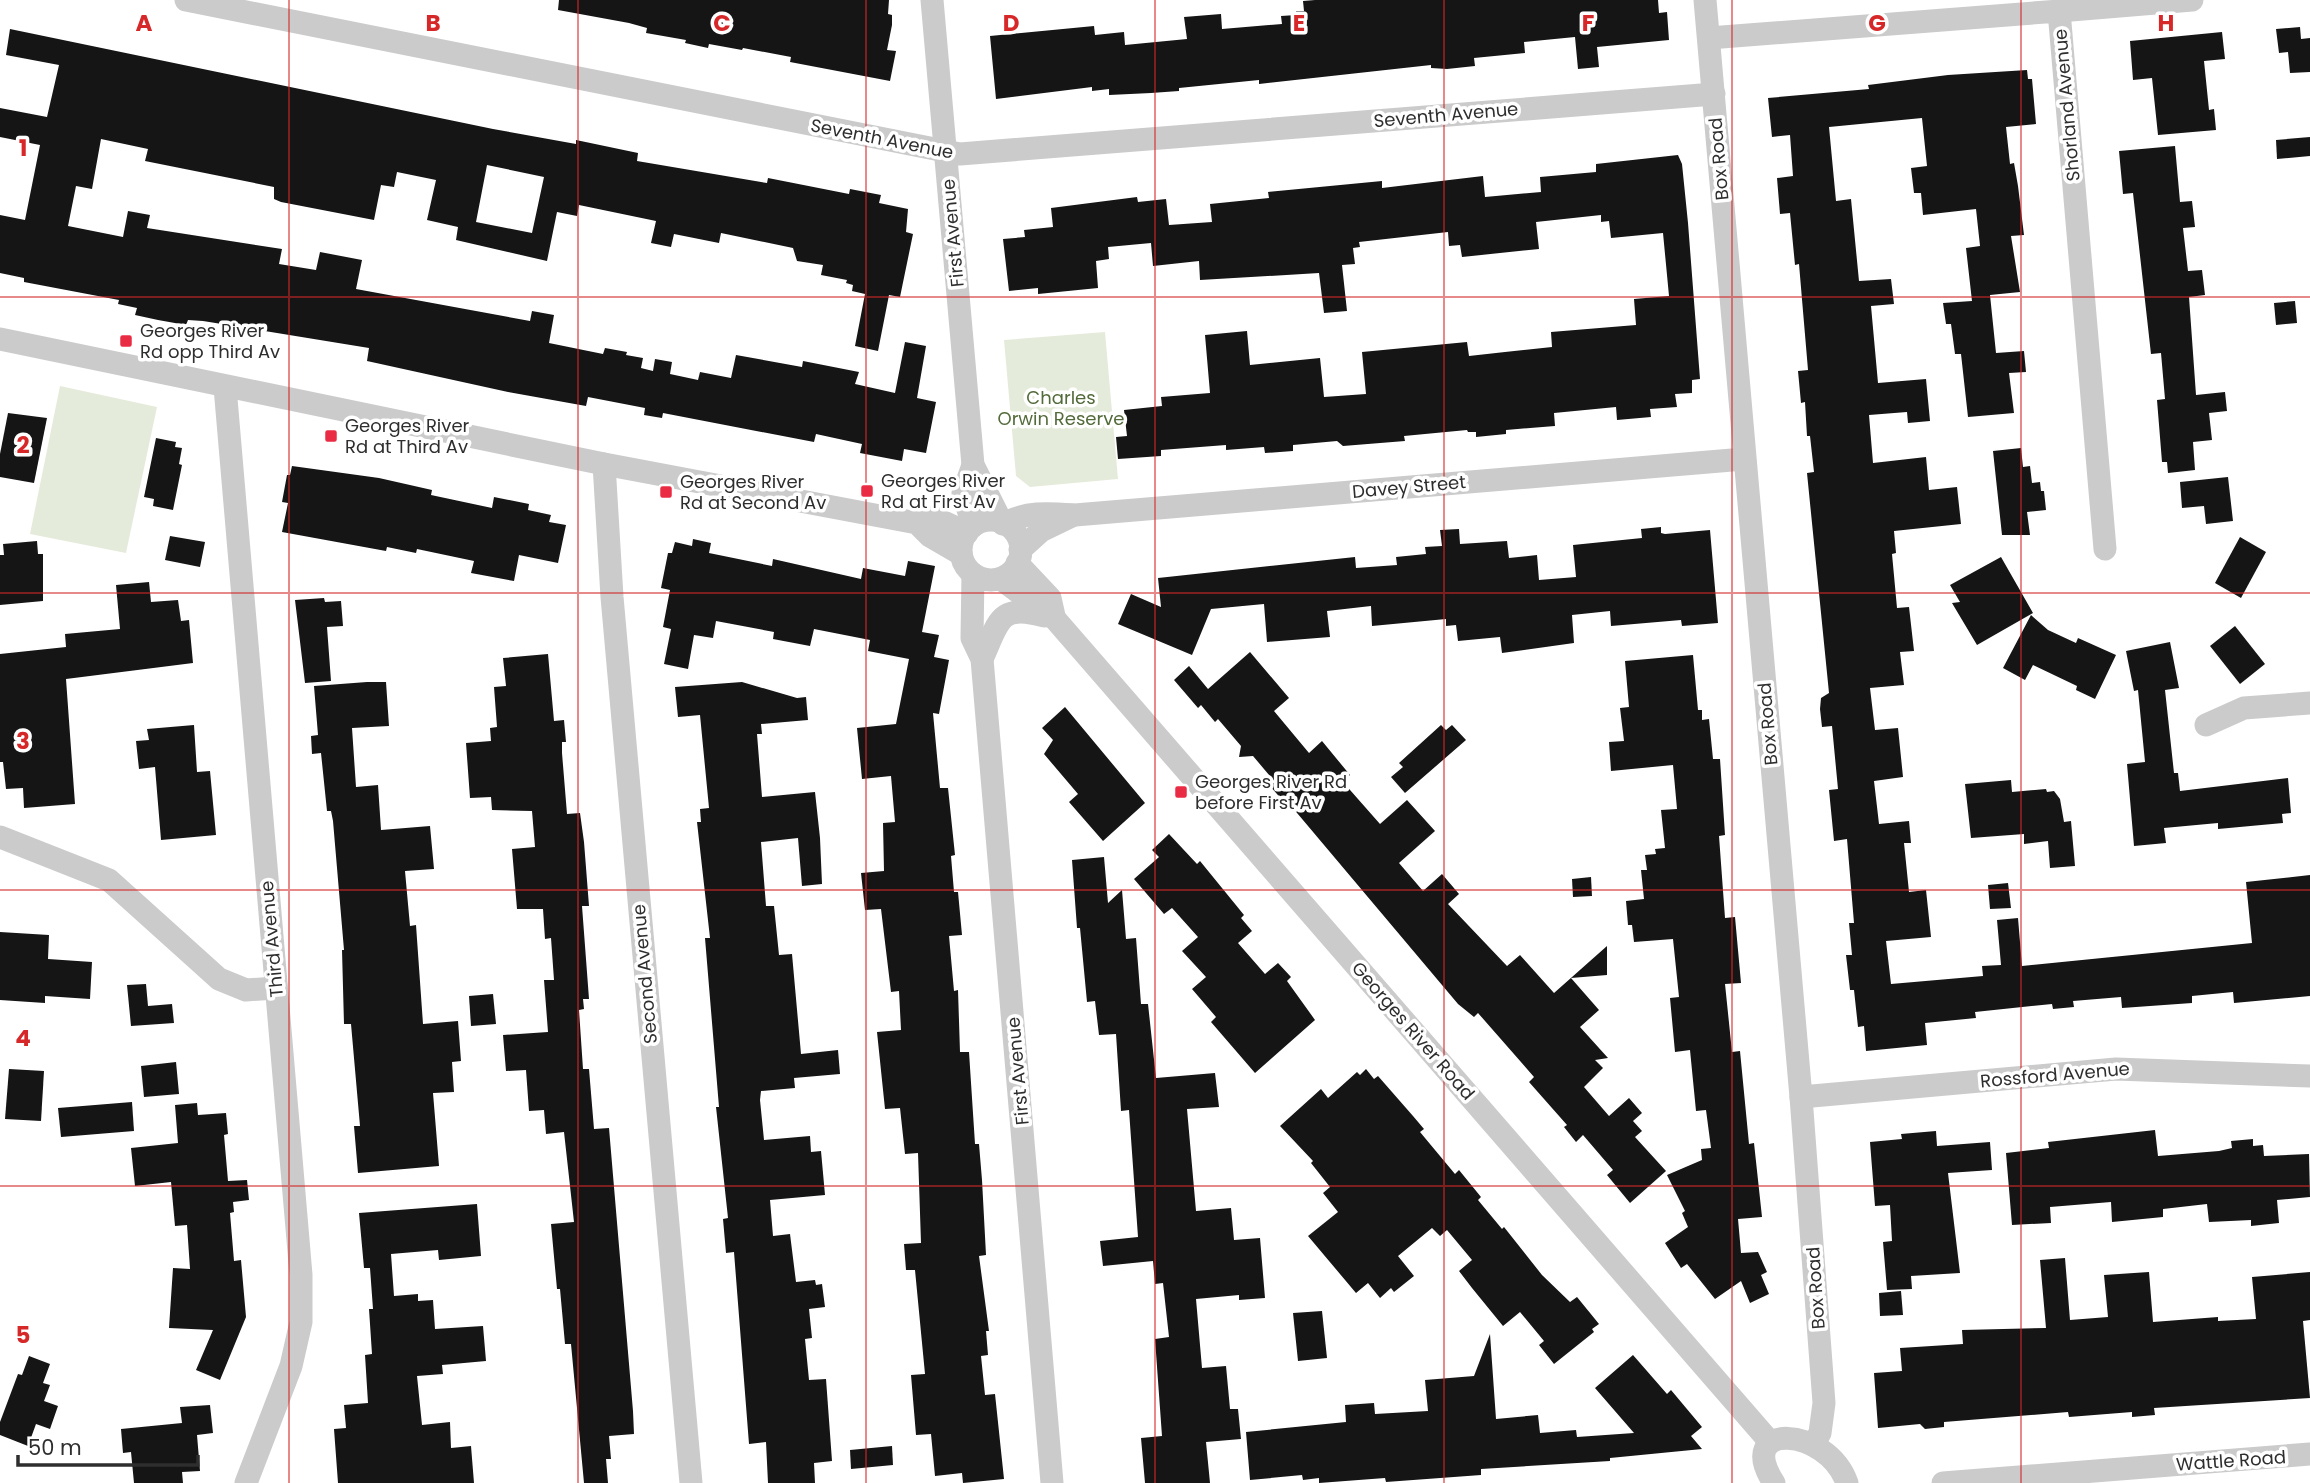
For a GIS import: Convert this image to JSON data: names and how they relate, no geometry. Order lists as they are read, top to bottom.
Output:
{
  "streets": {
    "street": [
      "Shorland Avenue",
      "Seventh Avenue",
      "Box Road",
      "First Avenue",
      "Davey Street",
      "Third Avenue",
      "Second Avenue",
      "Georges River Road",
      "Rossford Avenue",
      "Wattle Road"
    ]
  },
  "crossings": [
    ["Shorland Avenue", "Box Road"],
    ["Seventh Avenue", "Box Road"],
    ["Seventh Avenue", "First Avenue"],
    ["Box Road", "Davey Street"],
    ["Box Road", "Rossford Avenue"],
    ["First Avenue", "Davey Street"],
    ["First Avenue", "Georges River Road"],
    ["Davey Street", "Georges River Road"]
  ],
  "parks": ["Charles Orwin Reserve"],
  "places": {
    "transit": [
      "Georges River Rd opp Third Av",
      "Georges River Rd at Third Av",
      "Georges River Rd at First Av",
      "Georges River Rd at Second Av",
      "Georges River Rd before First Av"
    ]
  },
  "scale_bar": "50 m",
  "grid": {
    "columns": [
      "A",
      "B",
      "C",
      "D",
      "E",
      "F",
      "G",
      "H"
    ],
    "rows": [
      "1",
      "2",
      "3",
      "4",
      "5"
    ]
  }
}
